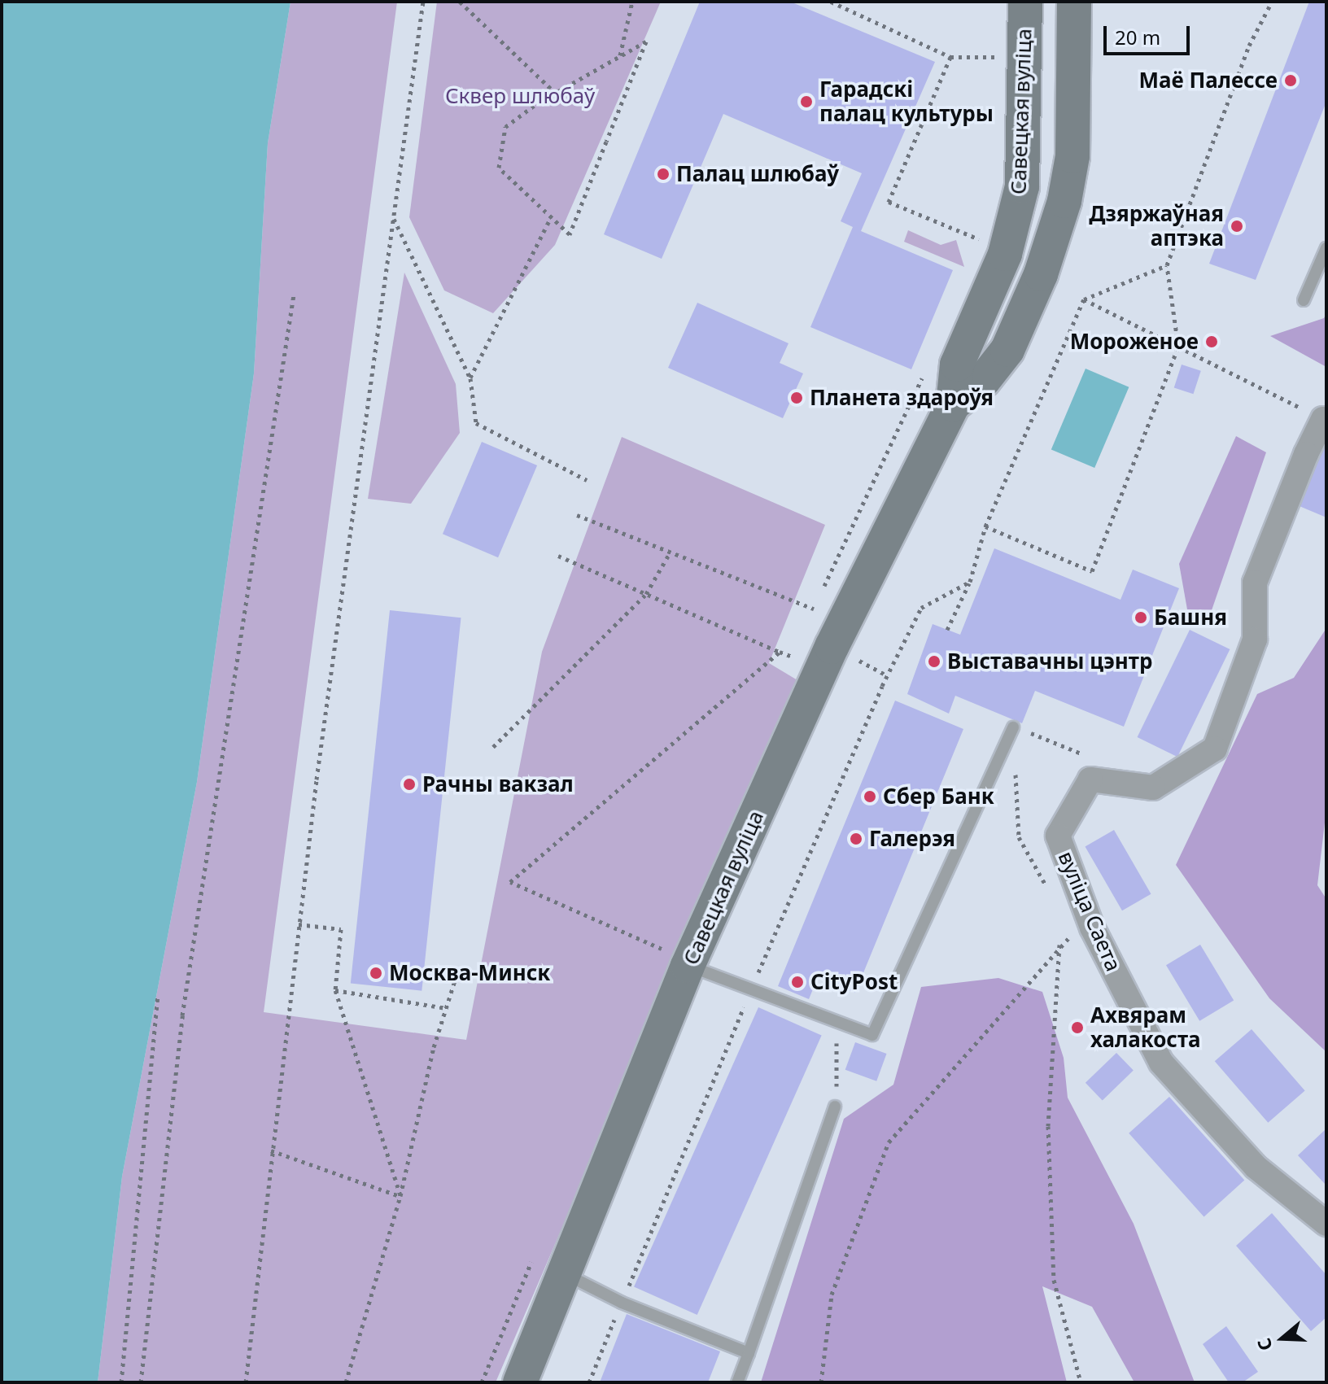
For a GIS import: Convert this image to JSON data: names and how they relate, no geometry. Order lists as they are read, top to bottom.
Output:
{
  "streets": {
    "main road": ["Савецкая вуліца"],
    "street": ["вуліца Саета"]
  },
  "parks": ["Сквер шлюбаў"],
  "places": [
    "Маё Палессе",
    "Гарадскі палац культуры",
    "Палац шлюбаў",
    "Дзяржаўная аптэка",
    "Мороженое",
    "Планета здароўя",
    "Башня",
    "Выставачны цэнтр",
    "Рачны вакзал",
    "Сбер Банк",
    "Галерэя",
    "Москва-Минск",
    "CityPost",
    "Ахвярам халакоста"
  ],
  "scale_bar": "20 m",
  "north": "left"
}
